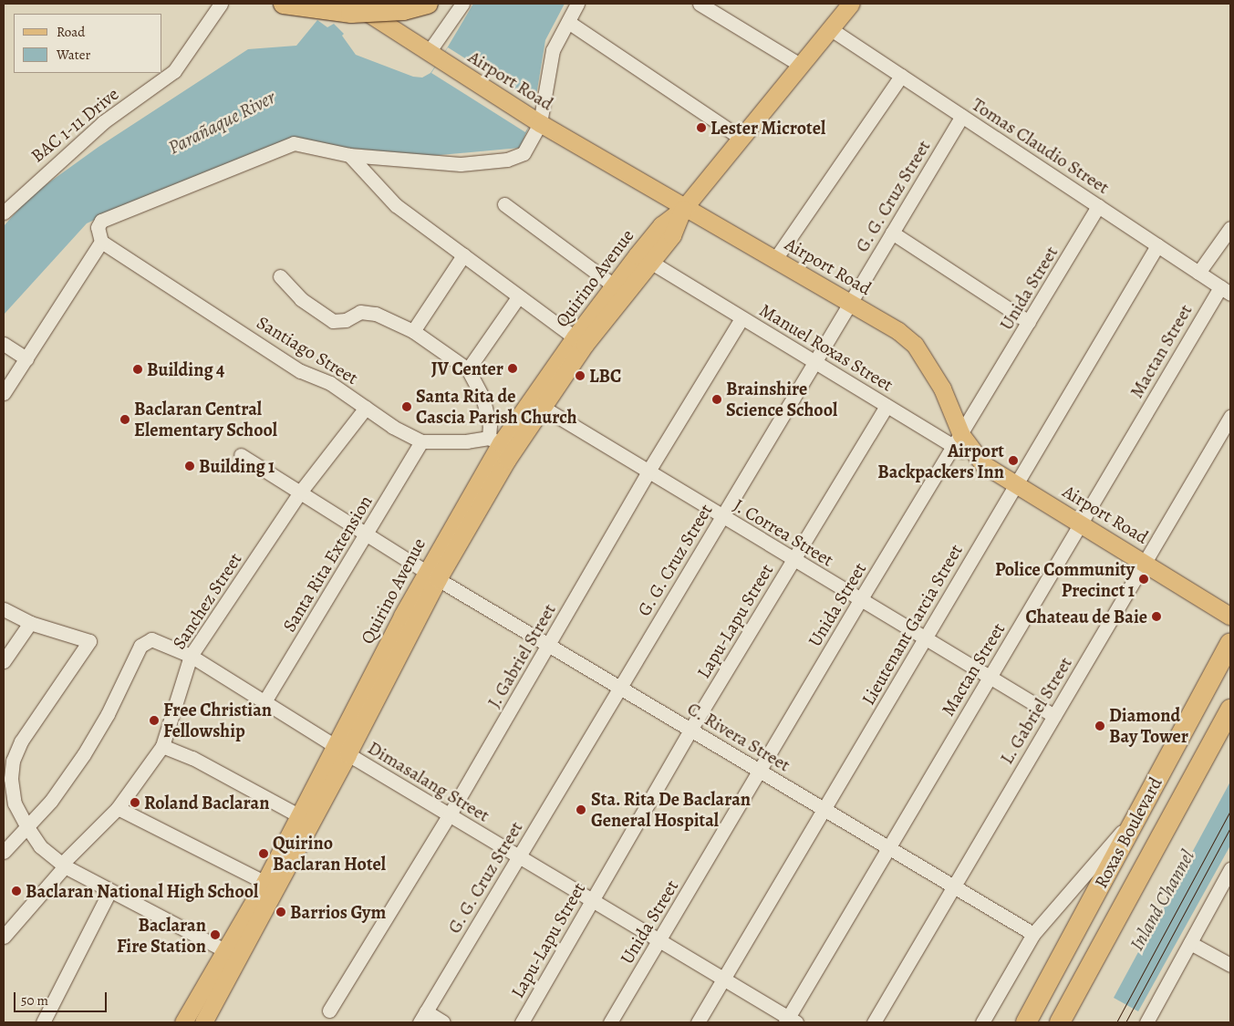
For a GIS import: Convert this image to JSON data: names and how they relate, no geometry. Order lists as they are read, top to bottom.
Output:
{
  "streets": {
    "highway": ["Roxas Boulevard"],
    "main road": ["Airport Road", "Quirino Avenue"],
    "street": [
      "BAC 1-11 Drive",
      "Tomas Claudio Street",
      "G. G. Cruz Street",
      "Unida Street",
      "Manuel Roxas Street",
      "Santiago Street",
      "Mactan Street",
      "J. Correa Street",
      "Santa Rita Extension",
      "Sanchez Street",
      "Lapu-Lapu Street",
      "Lieutenant Garcia Street",
      "J. Gabriel Street",
      "L. Gabriel Street",
      "C. Rivera Street",
      "Dimasalang Street"
    ]
  },
  "crossings": [
    ["Airport Road", "G. G. Cruz Street"],
    ["Airport Road", "Quirino Avenue"],
    ["Airport Road", "Unida Street"],
    ["Airport Road", "Manuel Roxas Street"],
    ["Airport Road", "Mactan Street"],
    ["Airport Road", "Lieutenant Garcia Street"],
    ["Airport Road", "L. Gabriel Street"],
    ["Tomas Claudio Street", "G. G. Cruz Street"],
    ["Tomas Claudio Street", "Quirino Avenue"],
    ["Tomas Claudio Street", "Unida Street"],
    ["Tomas Claudio Street", "Mactan Street"],
    ["Tomas Claudio Street", "Lieutenant Garcia Street"],
    ["G. G. Cruz Street", "Manuel Roxas Street"],
    ["G. G. Cruz Street", "J. Correa Street"],
    ["G. G. Cruz Street", "C. Rivera Street"],
    ["G. G. Cruz Street", "Dimasalang Street"],
    ["Quirino Avenue", "Manuel Roxas Street"],
    ["Quirino Avenue", "J. Correa Street"],
    ["Quirino Avenue", "C. Rivera Street"],
    ["Quirino Avenue", "Dimasalang Street"],
    ["Unida Street", "Manuel Roxas Street"],
    ["Unida Street", "J. Correa Street"],
    ["Unida Street", "C. Rivera Street"],
    ["Unida Street", "Dimasalang Street"],
    ["Manuel Roxas Street", "Lapu-Lapu Street"],
    ["Manuel Roxas Street", "J. Gabriel Street"],
    ["Santiago Street", "Santa Rita Extension"],
    ["Santiago Street", "Sanchez Street"],
    ["Mactan Street", "J. Correa Street"],
    ["Mactan Street", "C. Rivera Street"],
    ["Mactan Street", "Dimasalang Street"],
    ["J. Correa Street", "Lapu-Lapu Street"],
    ["J. Correa Street", "Lieutenant Garcia Street"],
    ["J. Correa Street", "J. Gabriel Street"],
    ["J. Correa Street", "L. Gabriel Street"],
    ["Santa Rita Extension", "C. Rivera Street"],
    ["Santa Rita Extension", "Dimasalang Street"],
    ["Sanchez Street", "C. Rivera Street"],
    ["Sanchez Street", "Dimasalang Street"],
    ["Lapu-Lapu Street", "C. Rivera Street"],
    ["Lapu-Lapu Street", "Dimasalang Street"],
    ["Lieutenant Garcia Street", "C. Rivera Street"],
    ["Lieutenant Garcia Street", "Dimasalang Street"],
    ["J. Gabriel Street", "C. Rivera Street"],
    ["J. Gabriel Street", "Dimasalang Street"],
    ["L. Gabriel Street", "C. Rivera Street"]
  ],
  "water": ["Parañaque River", "Inland Channel"],
  "places": [
    "Lester Microtel",
    "JV Center",
    "Building 4",
    "LBC",
    "Brainshire Science School",
    "Santa Rita de Cascia Parish Church",
    "Baclaran Central Elementary School",
    "Airport Backpackers Inn",
    "Building 1",
    "Police Community Precinct 1",
    "Chateau de Baie",
    "Free Christian Fellowship",
    "Diamond Bay Tower",
    "Roland Baclaran",
    "Sta. Rita De Baclaran General Hospital",
    "Quirino Baclaran Hotel",
    "Baclaran National High School",
    "Barrios Gym",
    "Baclaran Fire Station"
  ],
  "legend": ["Road", "Water"],
  "scale_bar": "50 m"
}
